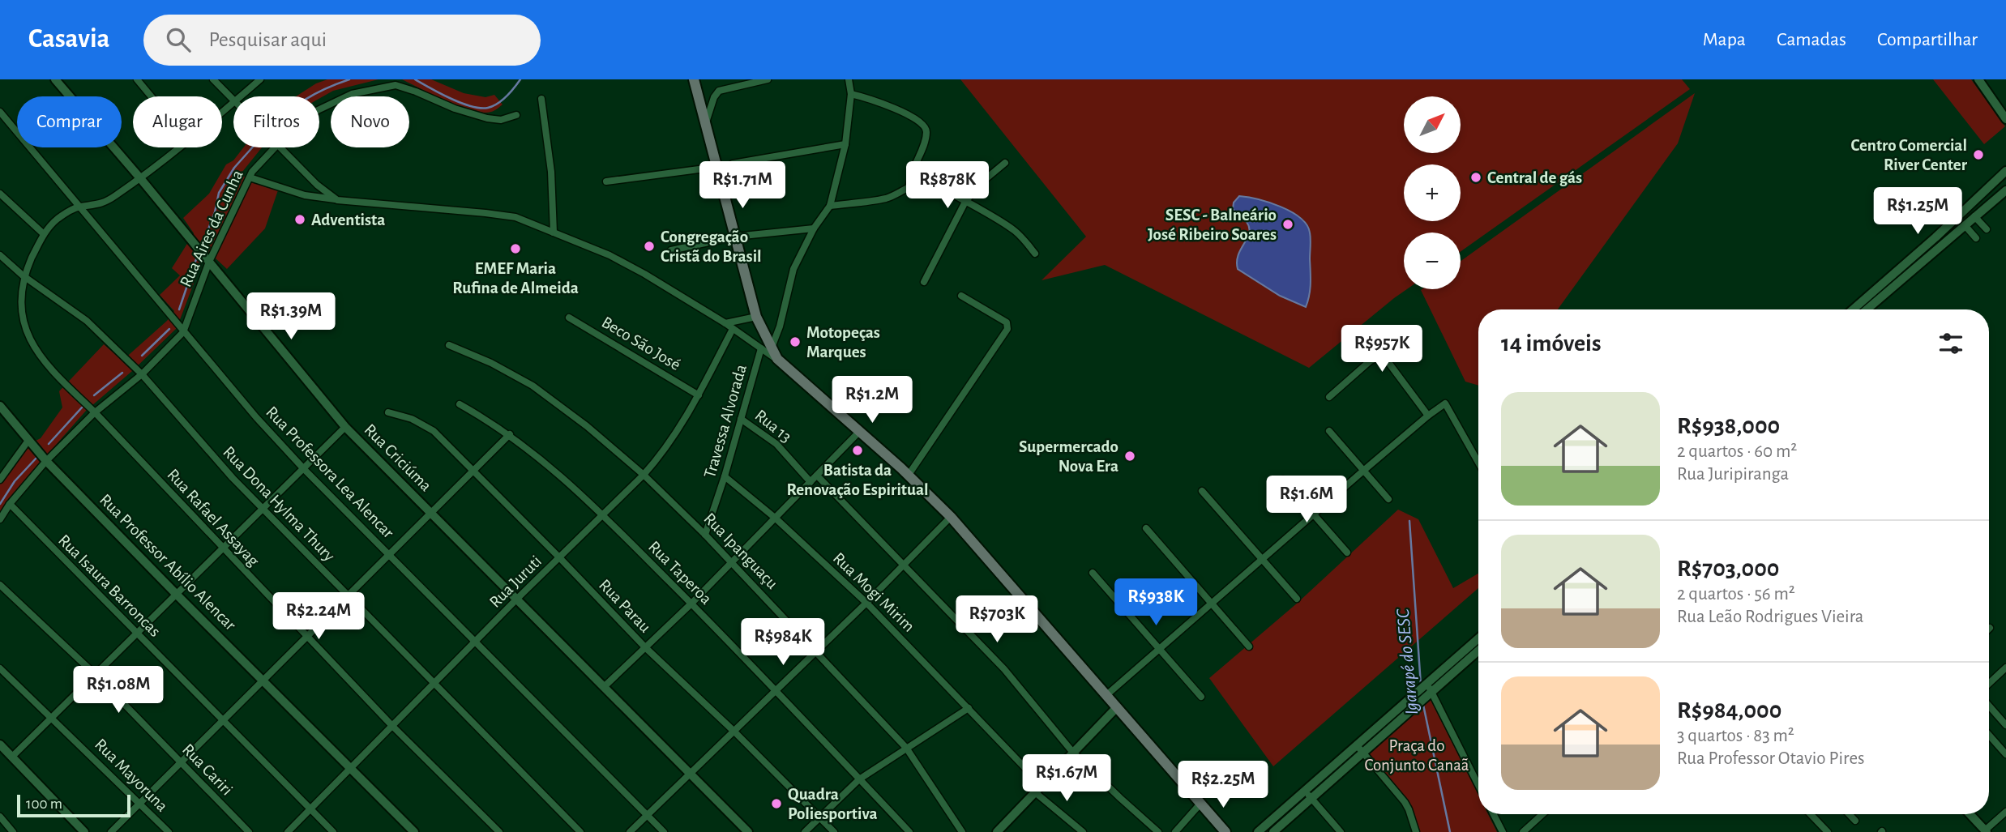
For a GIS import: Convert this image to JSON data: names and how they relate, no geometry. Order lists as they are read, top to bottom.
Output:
{
  "streets": {
    "street": [
      "Rua Aires da Cunha",
      "Beco São José",
      "Travessa Alvorada",
      "Rua 13",
      "Rua Criciúma",
      "Rua Professora Lea Alencar",
      "Rua Dona Hylma Thury",
      "Rua Rafael Assayag",
      "Rua Ipanguaçu",
      "Rua Professor Abílio Alencar",
      "Rua Taperoa",
      "Rua Juruti",
      "Rua Isaura Barroncas",
      "Rua Mogi Mirim",
      "Rua Parau",
      "Rua Cariri",
      "Rua Mayoruna"
    ]
  },
  "crossings": [
    ["Rua Aires da Cunha", "Rua Criciúma"],
    ["Rua Aires da Cunha", "Rua Professora Lea Alencar"],
    ["Rua Aires da Cunha", "Rua Dona Hylma Thury"],
    ["Rua Aires da Cunha", "Rua Rafael Assayag"],
    ["Rua Aires da Cunha", "Rua Professor Abílio Alencar"],
    ["Rua Aires da Cunha", "Rua Isaura Barroncas"],
    ["Beco São José", "Rua Juruti"],
    ["Travessa Alvorada", "Rua 13"],
    ["Travessa Alvorada", "Rua Ipanguaçu"],
    ["Travessa Alvorada", "Rua Mogi Mirim"],
    ["Rua Criciúma", "Rua Rafael Assayag"],
    ["Rua Criciúma", "Rua Juruti"],
    ["Rua Professora Lea Alencar", "Rua Rafael Assayag"],
    ["Rua Professora Lea Alencar", "Rua Juruti"],
    ["Rua Dona Hylma Thury", "Rua Rafael Assayag"],
    ["Rua Dona Hylma Thury", "Rua Juruti"],
    ["Rua Rafael Assayag", "Rua Juruti"],
    ["Rua Ipanguaçu", "Rua Juruti"],
    ["Rua Professor Abílio Alencar", "Rua Juruti"],
    ["Rua Taperoa", "Rua Juruti"],
    ["Rua Juruti", "Rua Isaura Barroncas"],
    ["Rua Juruti", "Rua Parau"]
  ],
  "water": ["Igarapé do SESC"],
  "parks": ["Praça do Conjunto Canaã"],
  "places": [
    "Centro Comercial River Center",
    "Central de gás",
    "Adventista",
    "SESC - Balneário José Ribeiro Soares",
    "Congregação Cristã do Brasil",
    "EMEF Maria Rufina de Almeida",
    "Motopeças Marques",
    "Batista da Renovação Espiritual",
    "Supermercado Nova Era",
    "Quadra Poliesportiva"
  ],
  "scale_bar": "100 m",
  "north": "top right",
  "page": {
    "header": "Casavia",
    "search": "Pesquisar aqui",
    "nav": ["Mapa", "Camadas", "Compartilhar"],
    "map_buttons": ["+", "−"],
    "chip": [
      "Comprar",
      "Alugar",
      "Filtros",
      "Novo"
    ],
    "price": [
      "R$1.71M",
      "R$878K",
      "R$1.25M",
      "R$1.39M",
      "R$957K",
      "R$1.2M",
      "R$1.6M",
      "R$938K",
      "R$2.24M",
      "R$703K",
      "R$984K",
      "R$1.08M",
      "R$1.67M",
      "R$2.25M"
    ],
    "heading": "14 imóveis",
    "list": [
      {
        "name": "R$938,000",
        "note": "2 quartos · 60 m² · Rua Juripiranga"
      },
      {
        "name": "R$703,000",
        "note": "2 quartos · 56 m² · Rua Leão Rodrigues Vieira"
      },
      {
        "name": "R$984,000",
        "note": "3 quartos · 83 m² · Rua Professor Otavio Pires"
      }
    ],
    "scale": "100 m"
  }
}
